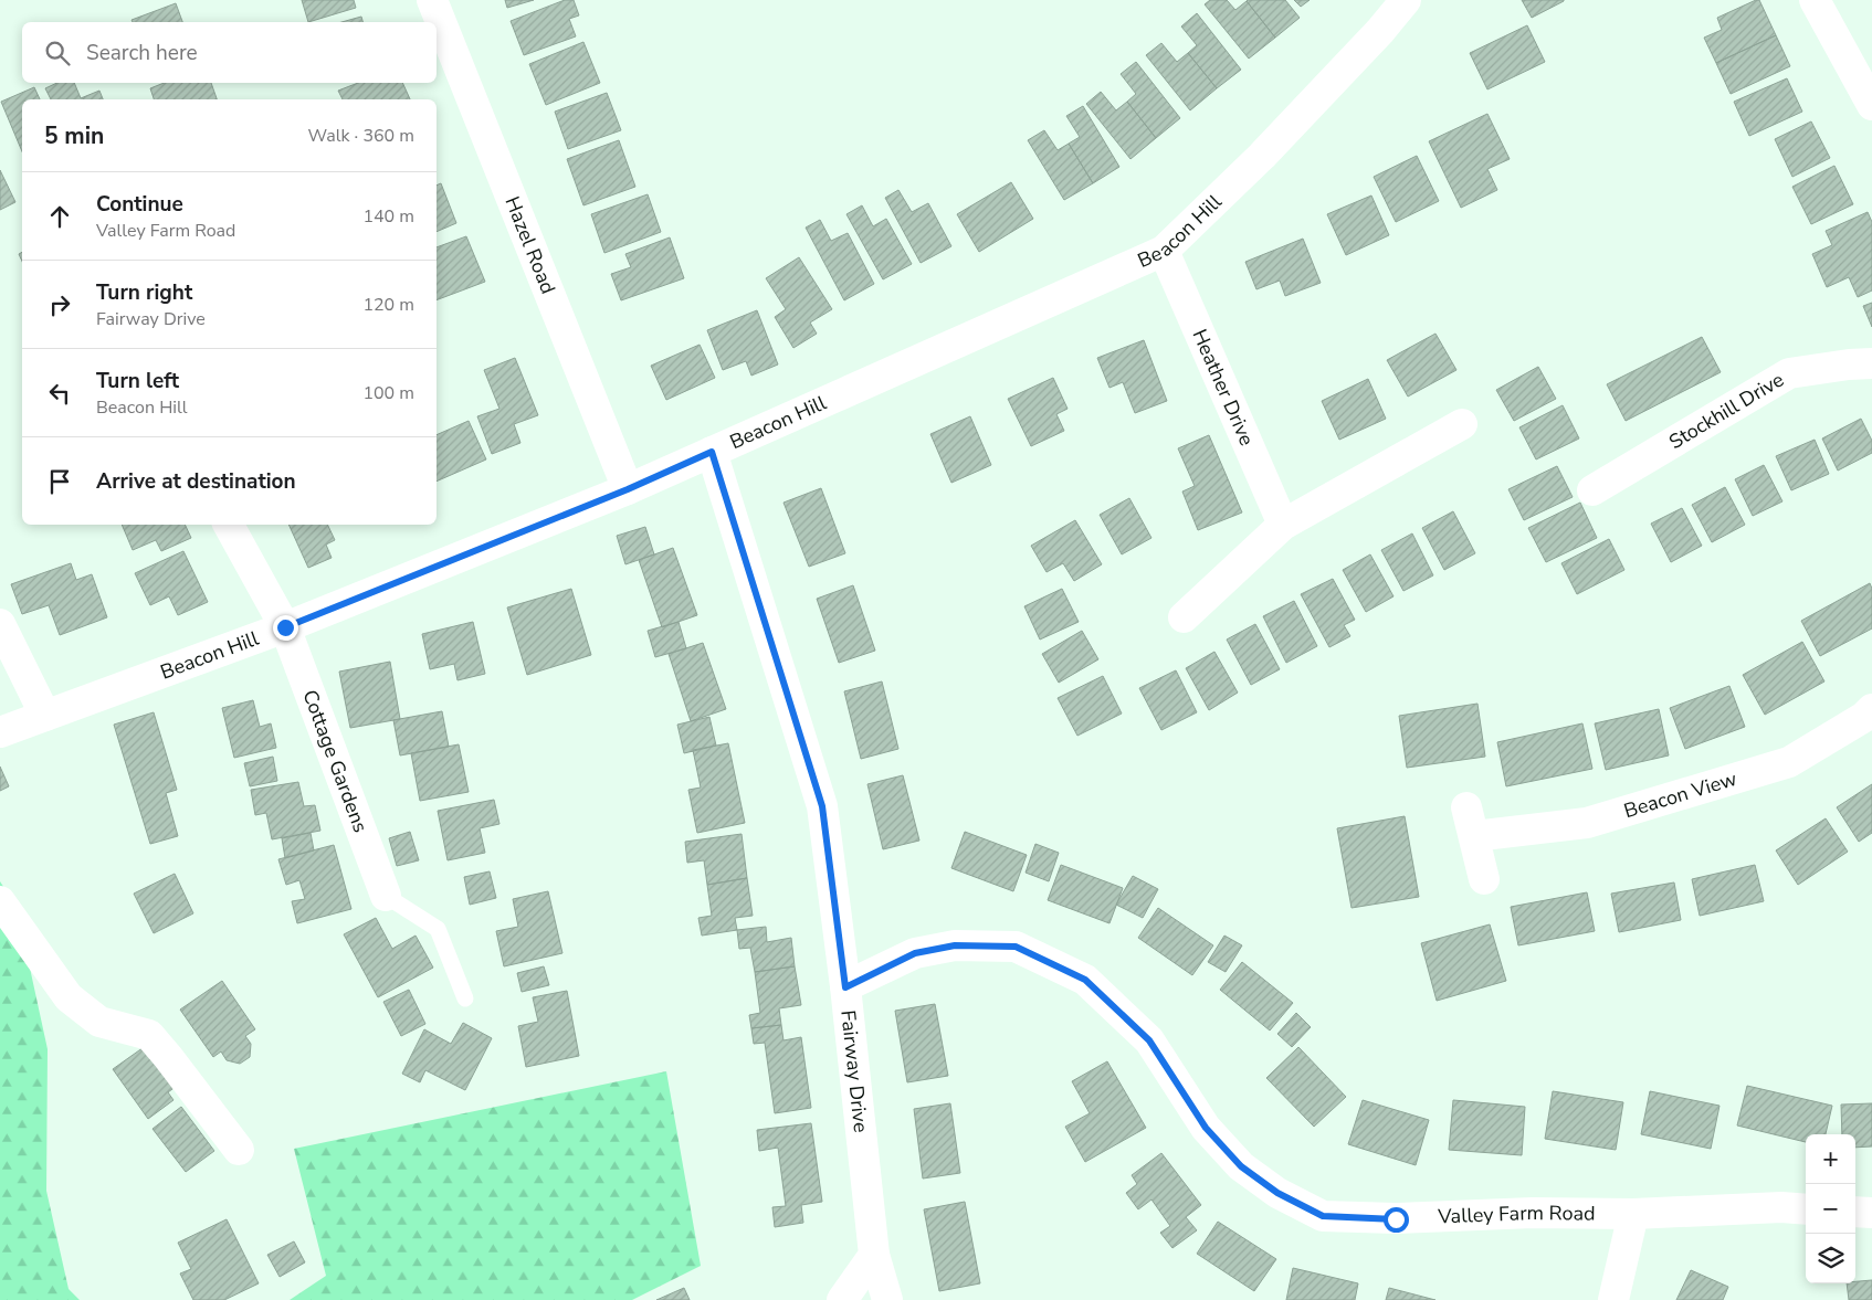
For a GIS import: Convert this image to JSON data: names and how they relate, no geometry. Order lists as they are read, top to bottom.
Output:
{
  "streets": {
    "street": [
      "Beacon Hill",
      "Hazel Road",
      "Heather Drive",
      "Stockhill Drive",
      "Cottage Gardens",
      "Beacon View",
      "Fairway Drive",
      "Valley Farm Road"
    ]
  },
  "crossings": [
    ["Beacon Hill", "Hazel Road"],
    ["Beacon Hill", "Heather Drive"],
    ["Beacon Hill", "Cottage Gardens"],
    ["Beacon Hill", "Fairway Drive"],
    ["Fairway Drive", "Valley Farm Road"]
  ],
  "page": {
    "search": "Search here",
    "heading": ["5 min", "Walk · 360 m"],
    "list": [
      ["Continue", "Valley Farm Road", "140 m"],
      ["Turn right", "Fairway Drive", "120 m"],
      ["Turn left", "Beacon Hill", "100 m"],
      "Arrive at destination"
    ],
    "map_buttons": ["+", "−"]
  }
}
